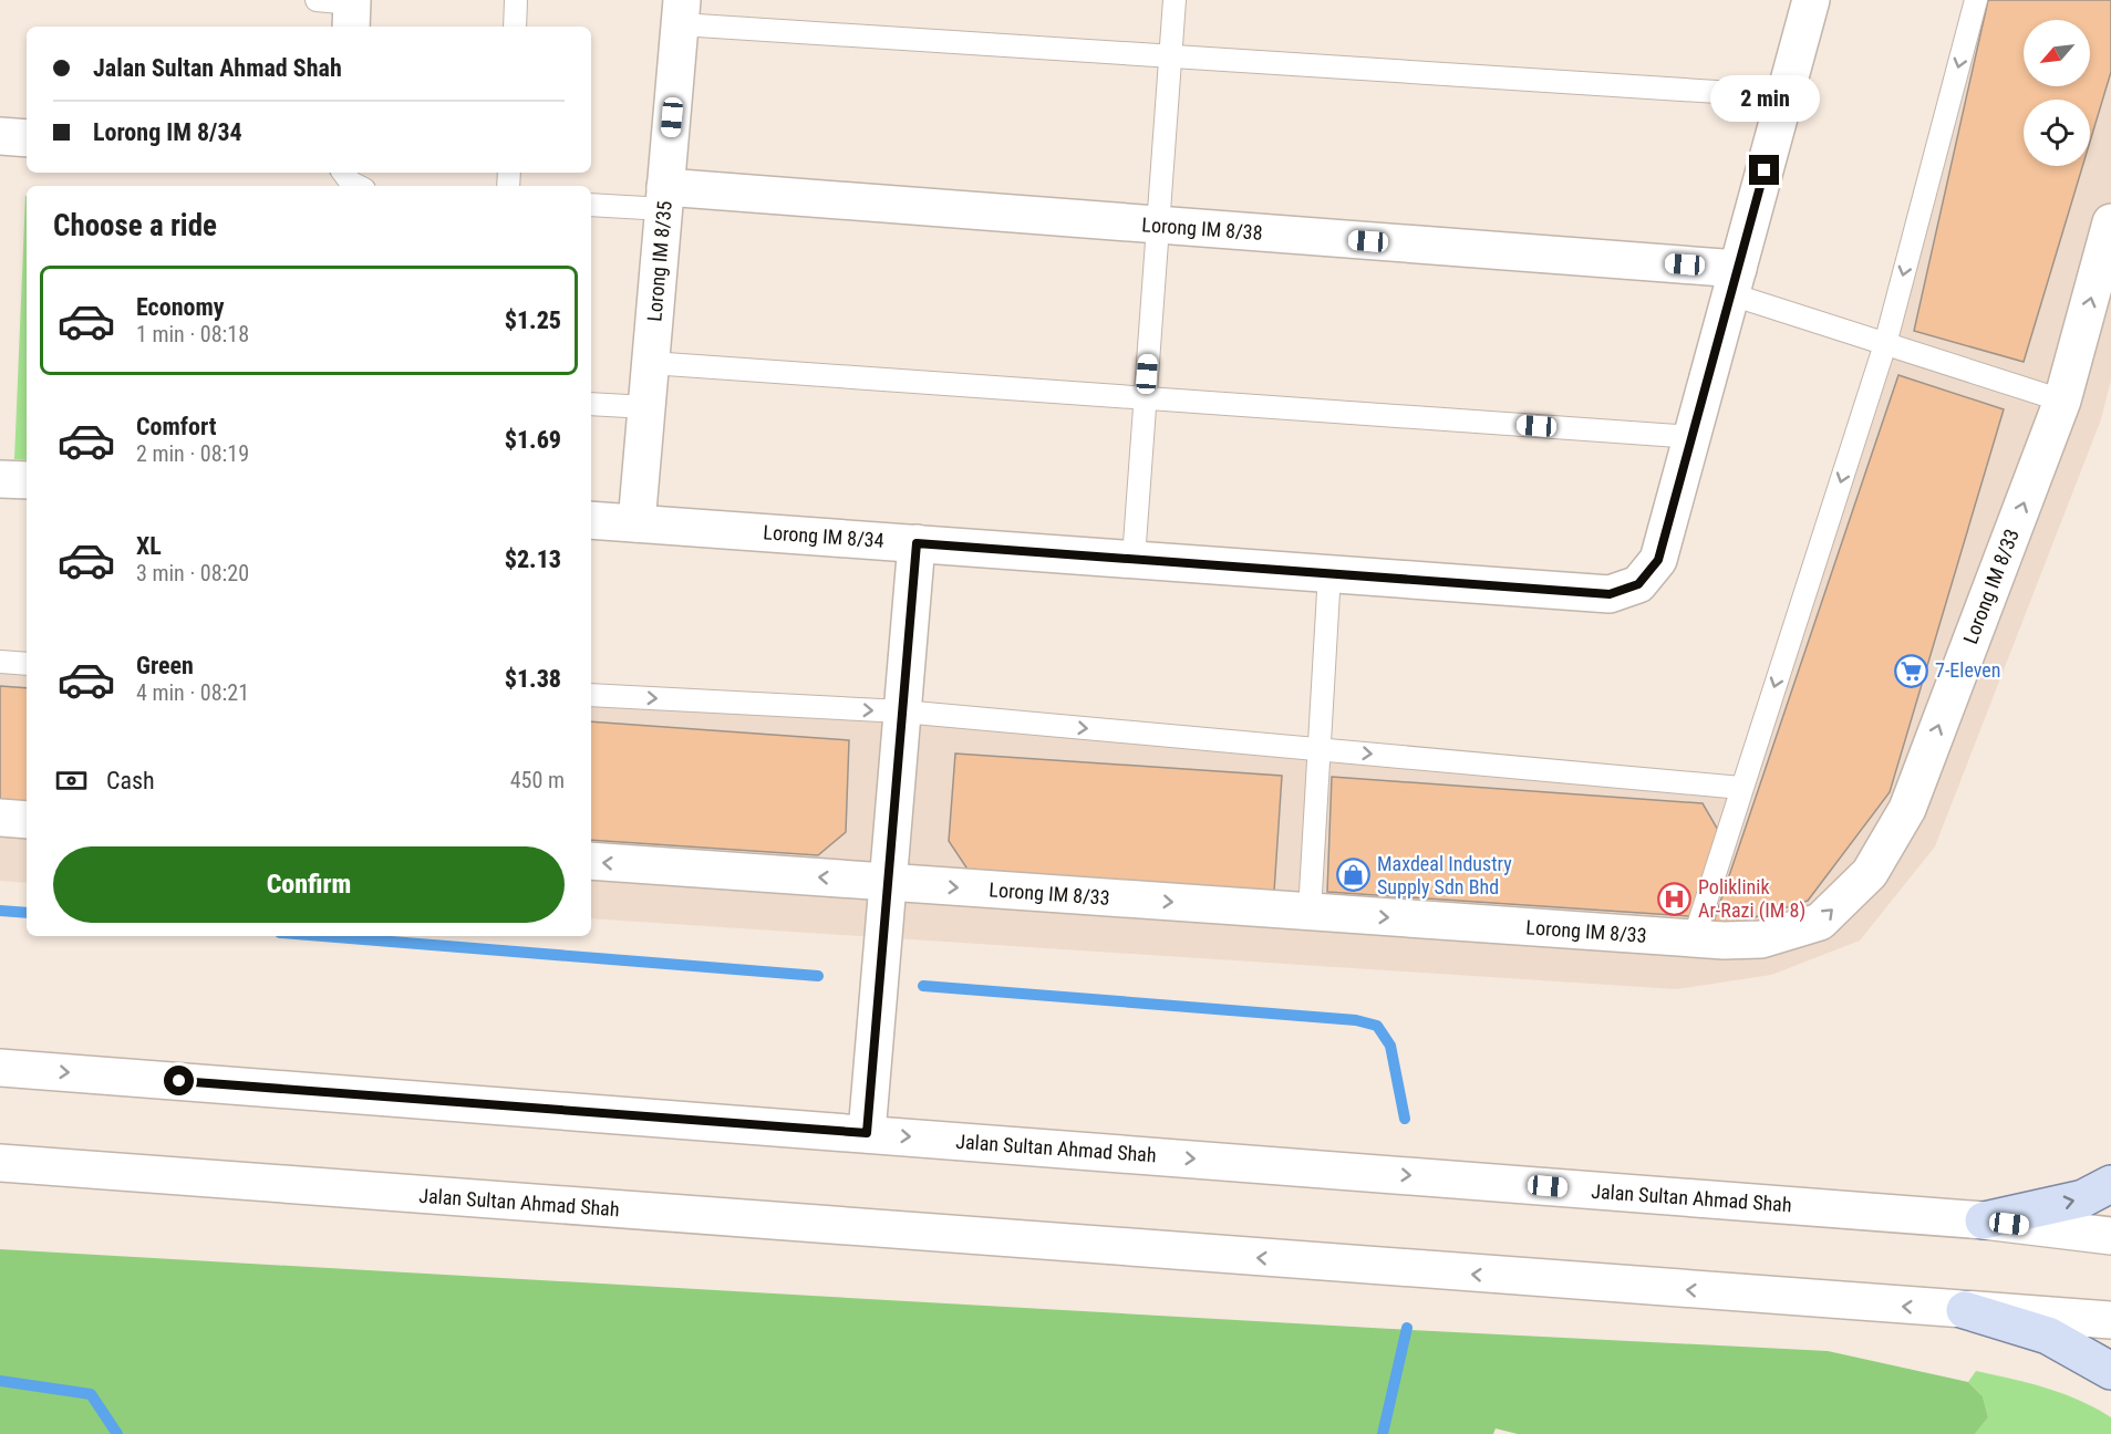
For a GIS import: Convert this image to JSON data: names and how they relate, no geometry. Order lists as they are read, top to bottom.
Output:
{
  "streets": {
    "street": [
      "Lorong IM 8/38",
      "Lorong IM 8/35",
      "Lorong IM 8/34",
      "Lorong IM 8/33",
      "Jalan Sultan Ahmad Shah"
    ]
  },
  "crossings": [
    ["Lorong IM 8/38", "Lorong IM 8/35"],
    ["Lorong IM 8/38", "Lorong IM 8/34"],
    ["Lorong IM 8/35", "Lorong IM 8/34"]
  ],
  "places": {
    "supermarket": ["7-Eleven"],
    "shop": ["Maxdeal Industry Supply Sdn Bhd"],
    "hospital": ["Poliklinik Ar-Razi (IM 8)"]
  },
  "north": "bottom left",
  "page": {
    "banner": ["Jalan Sultan Ahmad Shah", "Lorong IM 8/34"],
    "bubble": "2 min",
    "heading": "Choose a ride",
    "list": [
      {
        "name": "Economy",
        "note": "1 min · 08:18",
        "value": "$1.25"
      },
      {
        "name": "Comfort",
        "note": "2 min · 08:19",
        "value": "$1.69"
      },
      {
        "name": "XL",
        "note": "3 min · 08:20",
        "value": "$2.13"
      },
      {
        "name": "Green",
        "note": "4 min · 08:21",
        "value": "$1.38"
      }
    ],
    "pay": ["Cash", "450 m"],
    "buttons": "Confirm"
  }
}
